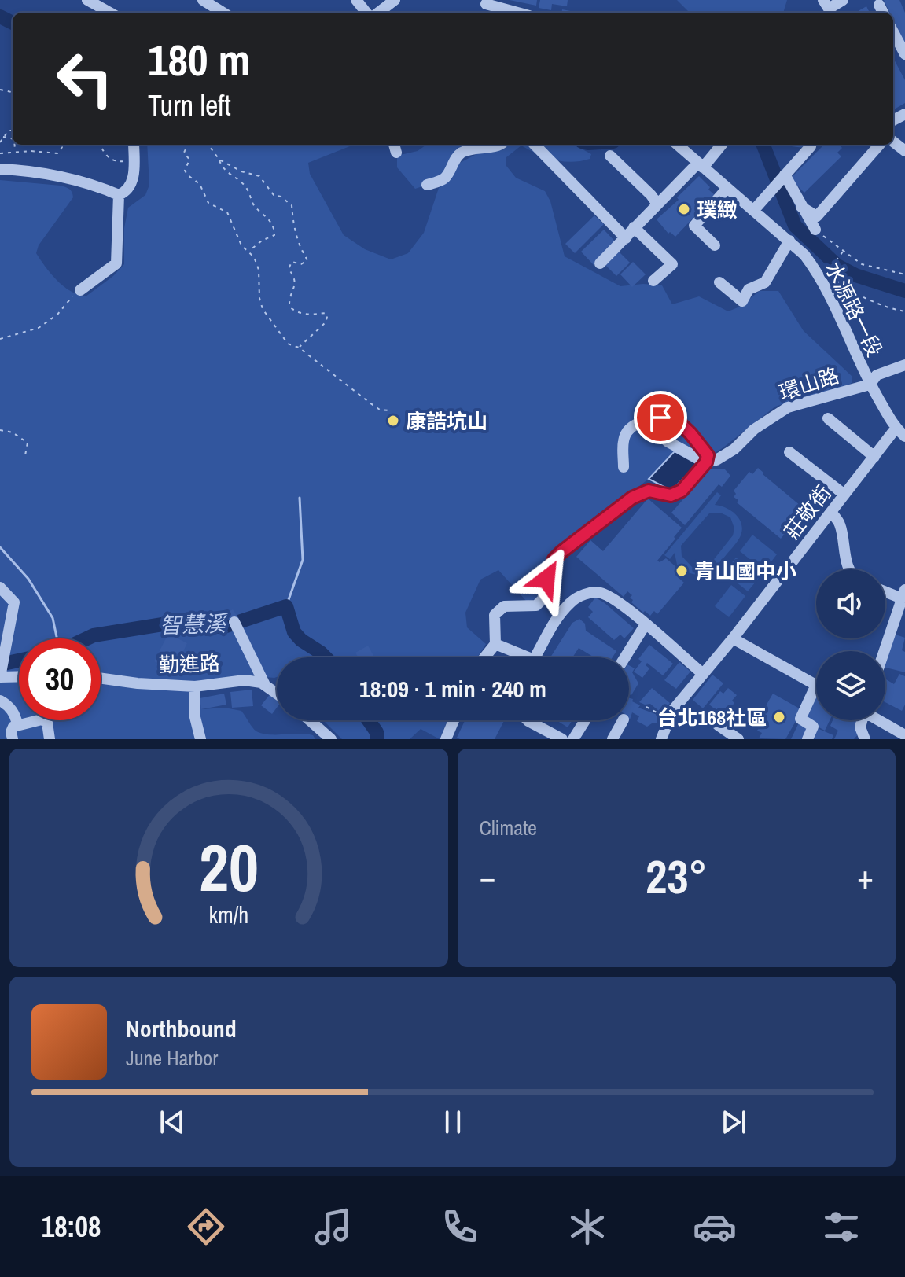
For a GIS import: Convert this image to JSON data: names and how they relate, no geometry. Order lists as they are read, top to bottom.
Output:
{
  "streets": {
    "street": [
      "水源路一段",
      "環山路",
      "莊敬街",
      "勤進路"
    ]
  },
  "crossings": [
    ["水源路一段", "環山路"],
    ["水源路一段", "莊敬街"]
  ],
  "water": ["智慧溪"],
  "places": [
    "璞緻",
    "康誥坑山",
    "青山國中小",
    "台北168社區"
  ],
  "page": {
    "turn": ["180 m", "Turn left"],
    "limit": "30",
    "trip": "18:09 · 1 min · 240 m",
    "tile": "Climate",
    "heat": ["−", "23°", "+"],
    "song": ["Northbound", "June Harbor"],
    "tabs": "18:08",
    "gauge": ["20", "km/h"]
  }
}
